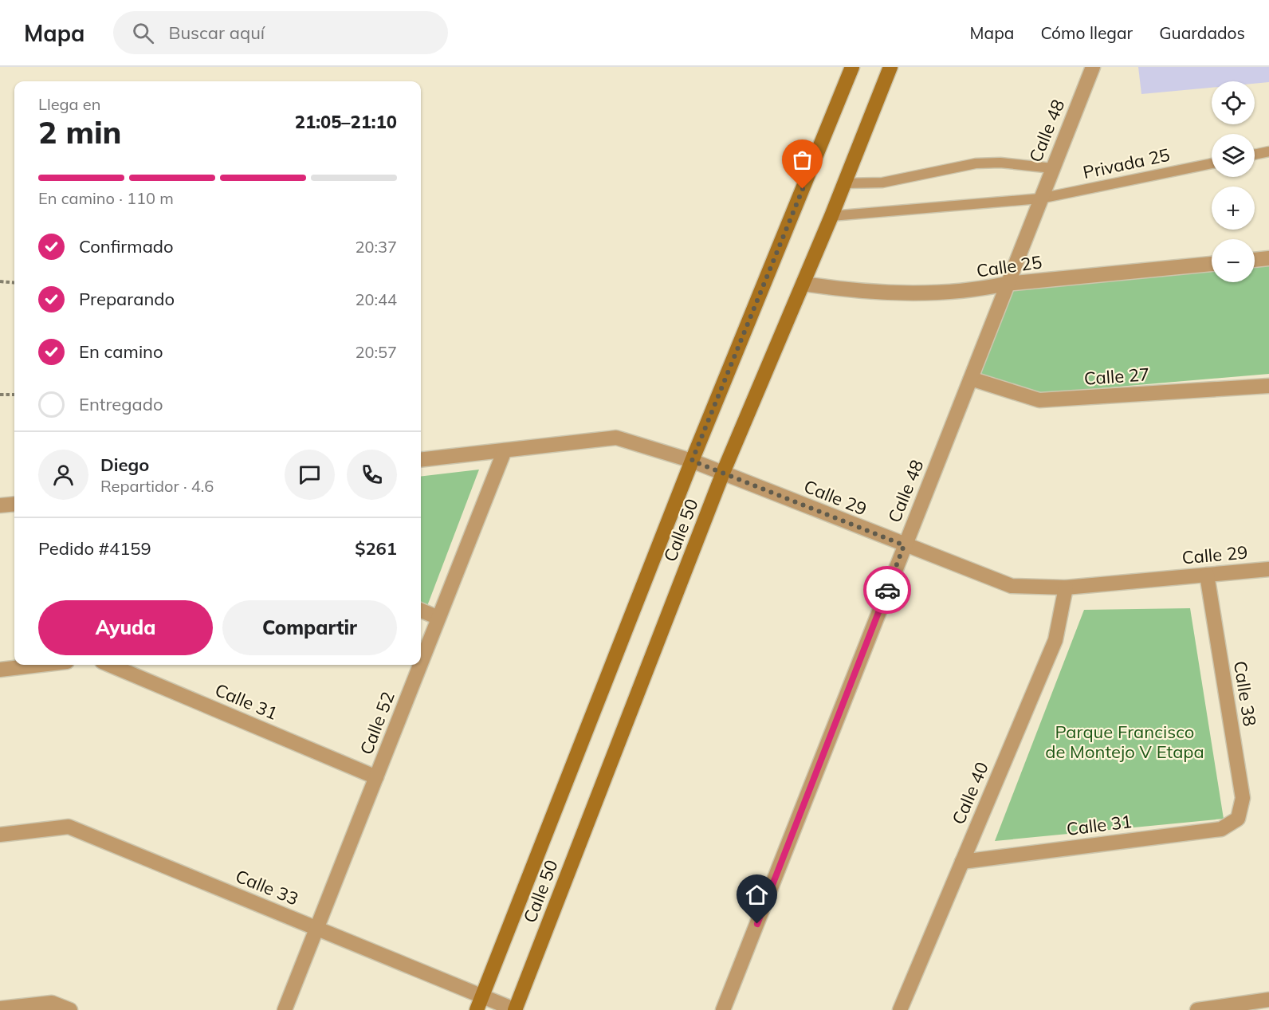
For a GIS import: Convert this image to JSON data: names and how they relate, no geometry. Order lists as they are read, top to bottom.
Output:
{
  "streets": {
    "main road": ["Calle 50"],
    "street": [
      "Calle 48",
      "Calle 25",
      "Calle 27",
      "Calle 29",
      "Calle 38",
      "Calle 31",
      "Calle 52",
      "Calle 40",
      "Calle 33"
    ],
    "lane": ["Privada 25"]
  },
  "crossings": [
    ["Calle 48", "Privada 25"],
    ["Calle 48", "Calle 25"],
    ["Calle 48", "Calle 27"],
    ["Calle 48", "Calle 29"],
    ["Calle 25", "Calle 50"],
    ["Calle 29", "Calle 50"],
    ["Calle 29", "Calle 38"],
    ["Calle 29", "Calle 52"],
    ["Calle 29", "Calle 40"],
    ["Calle 50", "Calle 33"],
    ["Calle 38", "Calle 31"],
    ["Calle 31", "Calle 52"],
    ["Calle 31", "Calle 40"],
    ["Calle 52", "Calle 33"]
  ],
  "parks": ["Parque Francisco de Montejo V Etapa"],
  "page": {
    "header": "Mapa",
    "search": "Buscar aquí",
    "nav": ["Mapa", "Cómo llegar", "Guardados"],
    "map_buttons": ["+", "−"],
    "heading": ["2 min", "Llega en", "21:05–21:10"],
    "panel": [
      "Diego",
      "Repartidor · 4.6",
      "Pedido #4159",
      "$261"
    ],
    "bar": "En camino · 110 m",
    "list": [
      ["Confirmado", "20:37"],
      ["Preparando", "20:44"],
      ["En camino", "20:57"],
      "Entregado"
    ],
    "buttons": ["Ayuda", "Compartir"]
  }
}
